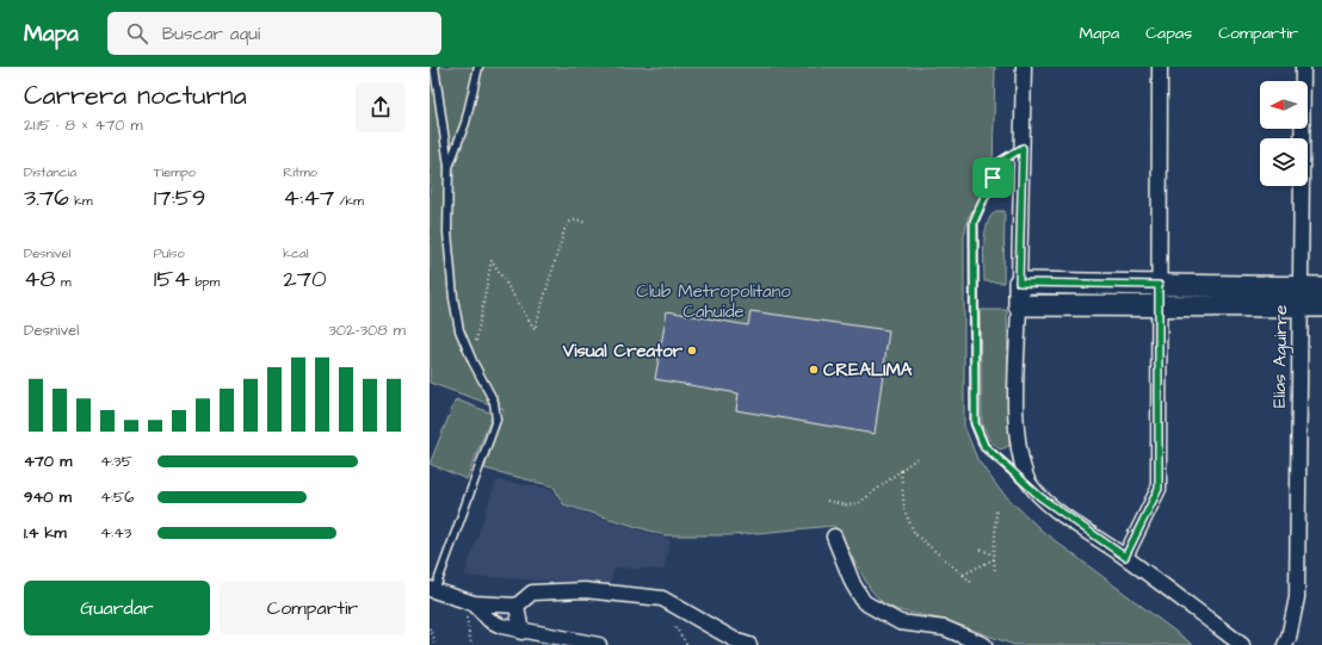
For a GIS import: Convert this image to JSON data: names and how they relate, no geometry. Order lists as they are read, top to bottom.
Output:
{
  "streets": {
    "street": ["Elias Aguirre"]
  },
  "parks": ["Club Metropolitano Cahuide"],
  "places": ["Visual Creator", "CREALIMA"],
  "north": "left",
  "page": {
    "header": "Mapa",
    "search": "Buscar aquí",
    "nav": ["Mapa", "Capas", "Compartir"],
    "heading": ["Carrera nocturna", "21:15 · 8 × 470 m"],
    "stats": [
      ["Distancia", "3.76 km"],
      ["Tiempo", "17:59"],
      ["Ritmo", "4:47 /km"],
      ["Desnivel", "48 m"],
      ["Pulso", "154 bpm"],
      ["kcal", "270"]
    ],
    "chart": ["Desnivel", "302–308 m"],
    "list": [
      {
        "name": "470 m",
        "note": "4:35"
      },
      {
        "name": "940 m",
        "note": "4:56"
      },
      {
        "name": "1.4 km",
        "note": "4:43"
      }
    ],
    "buttons": ["Guardar", "Compartir"]
  }
}
